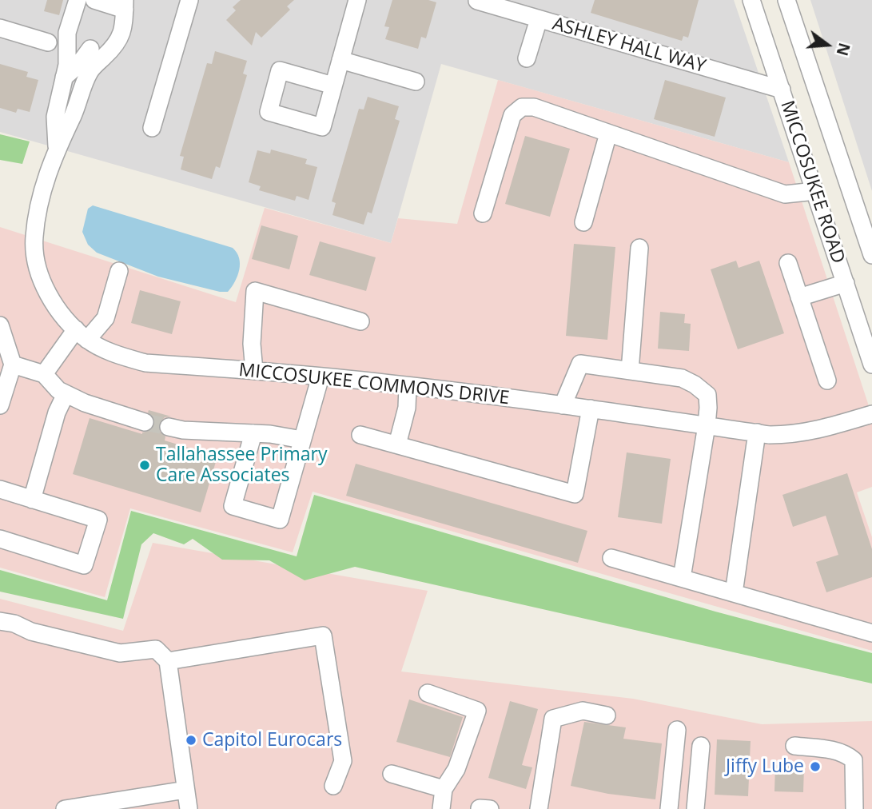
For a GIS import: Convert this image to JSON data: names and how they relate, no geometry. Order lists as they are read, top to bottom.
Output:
{
  "streets": {
    "street": ["ASHLEY HALL WAY", "MICCOSUKEE ROAD", "MICCOSUKEE COMMONS DRIVE"]
  },
  "crossings": [
    ["ASHLEY HALL WAY", "MICCOSUKEE ROAD"]
  ],
  "places": ["Tallahassee Primary Care Associates", "Capitol Eurocars", "Jiffy Lube"],
  "north": "right"
}
